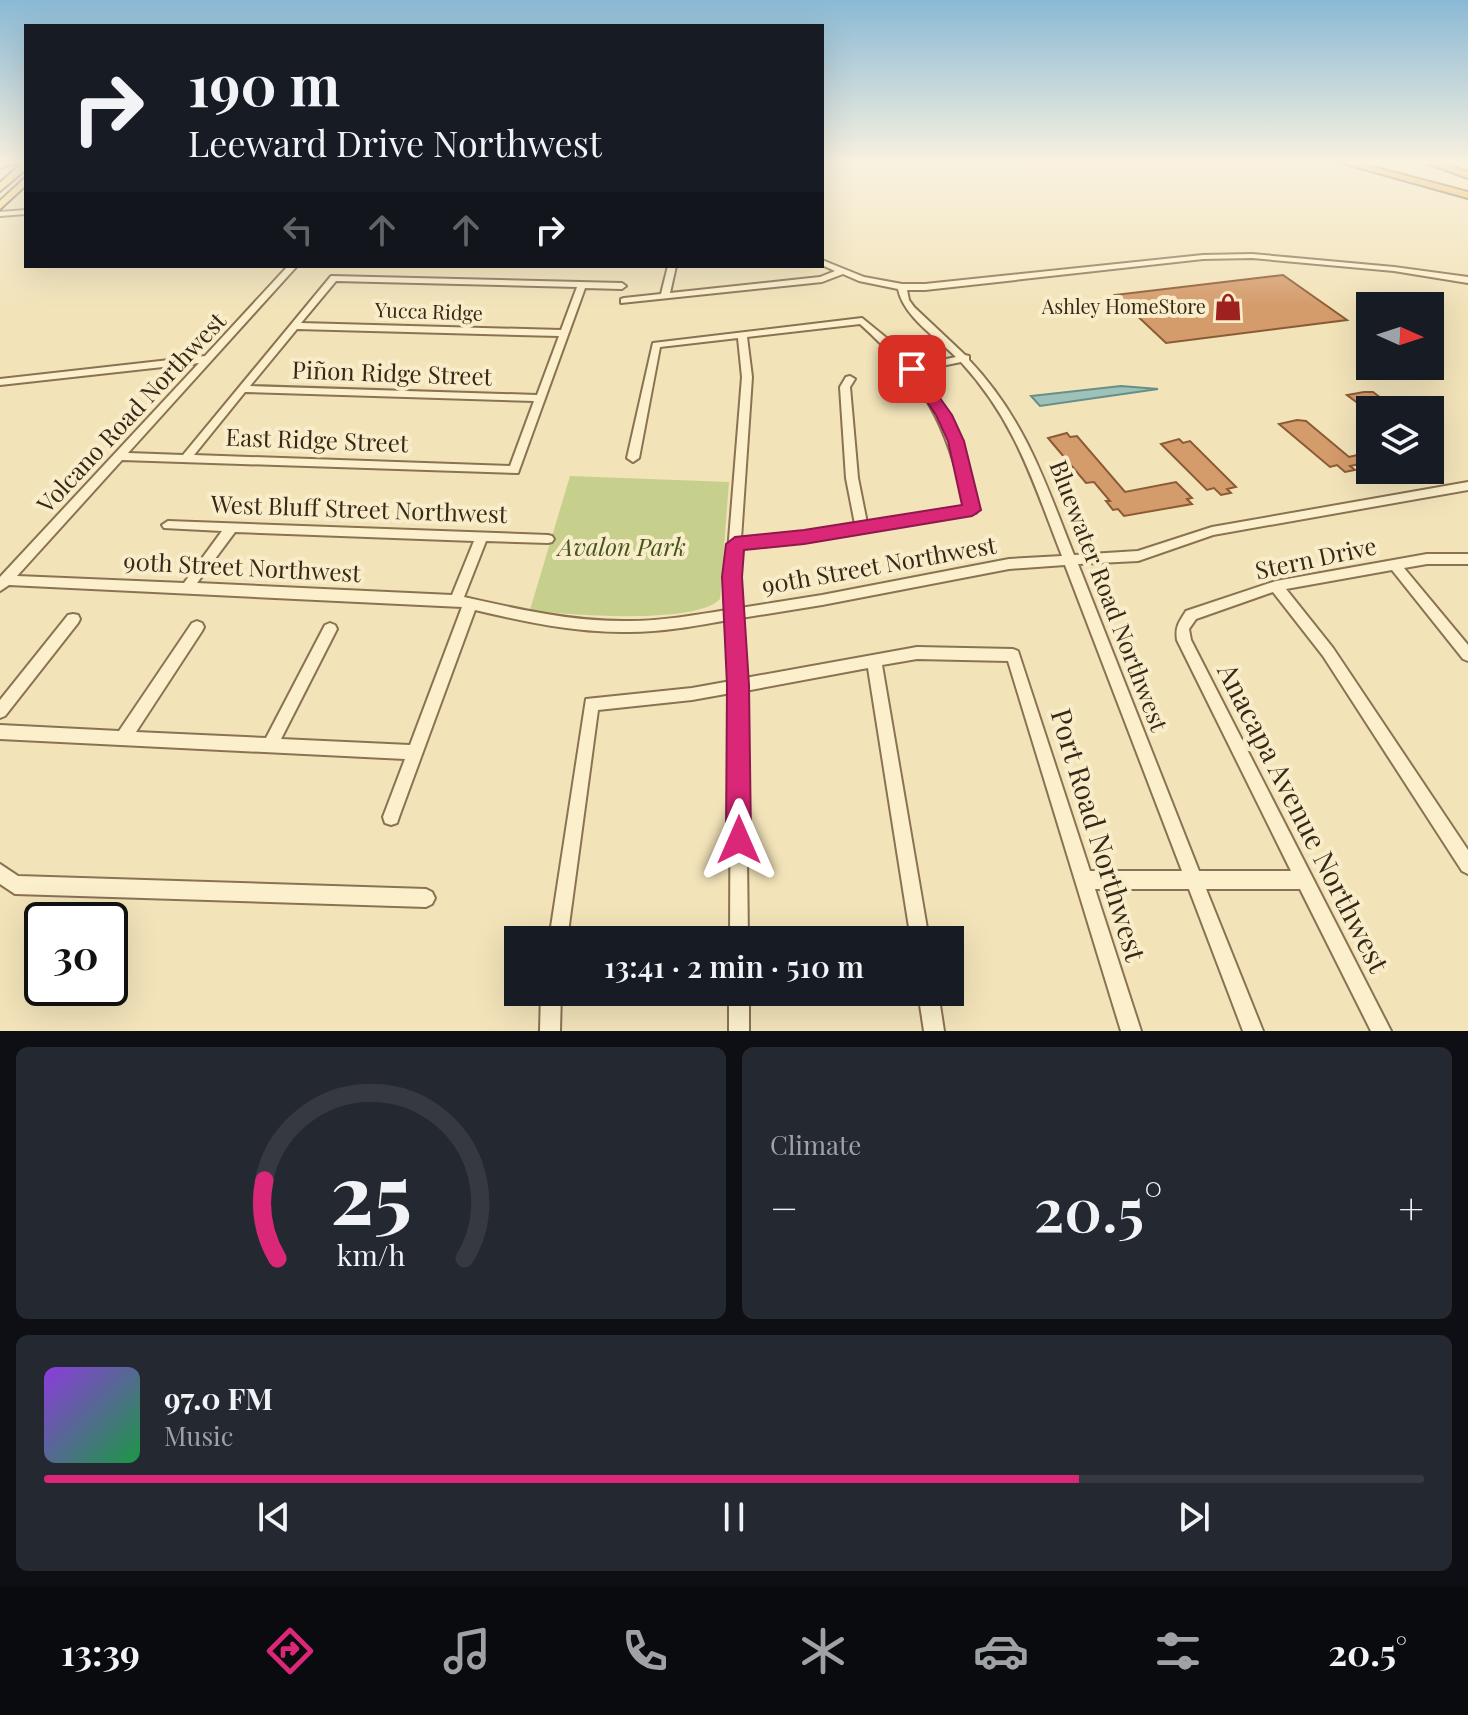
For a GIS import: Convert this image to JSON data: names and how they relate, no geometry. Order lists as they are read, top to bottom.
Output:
{
  "streets": {
    "street": [
      "Yucca Ridge",
      "Piñon Ridge Street",
      "Volcano Road Northwest",
      "East Ridge Street",
      "West Bluff Street Northwest",
      "Stern Drive",
      "90th Street Northwest",
      "Bluewater Road Northwest",
      "Anacapa Avenue Northwest",
      "Port Road Northwest"
    ]
  },
  "crossings": [
    ["Piñon Ridge Street", "East Ridge Street"],
    ["Volcano Road Northwest", "East Ridge Street"],
    ["Volcano Road Northwest", "90th Street Northwest"],
    ["Stern Drive", "Anacapa Avenue Northwest"],
    ["90th Street Northwest", "Bluewater Road Northwest"]
  ],
  "parks": ["Avalon Park"],
  "places": {
    "shop": ["Ashley HomeStore"]
  },
  "north": "right",
  "page": {
    "turn": ["190 m", "Leeward Drive Northwest"],
    "limit": "30",
    "trip": "13:41 · 2 min · 510 m",
    "tile": "Climate",
    "heat": ["−", "20.5°", "+"],
    "song": ["97.0 FM", "Music"],
    "tabs": ["13:39", "20.5°"],
    "gauge": ["25", "km/h"]
  }
}
